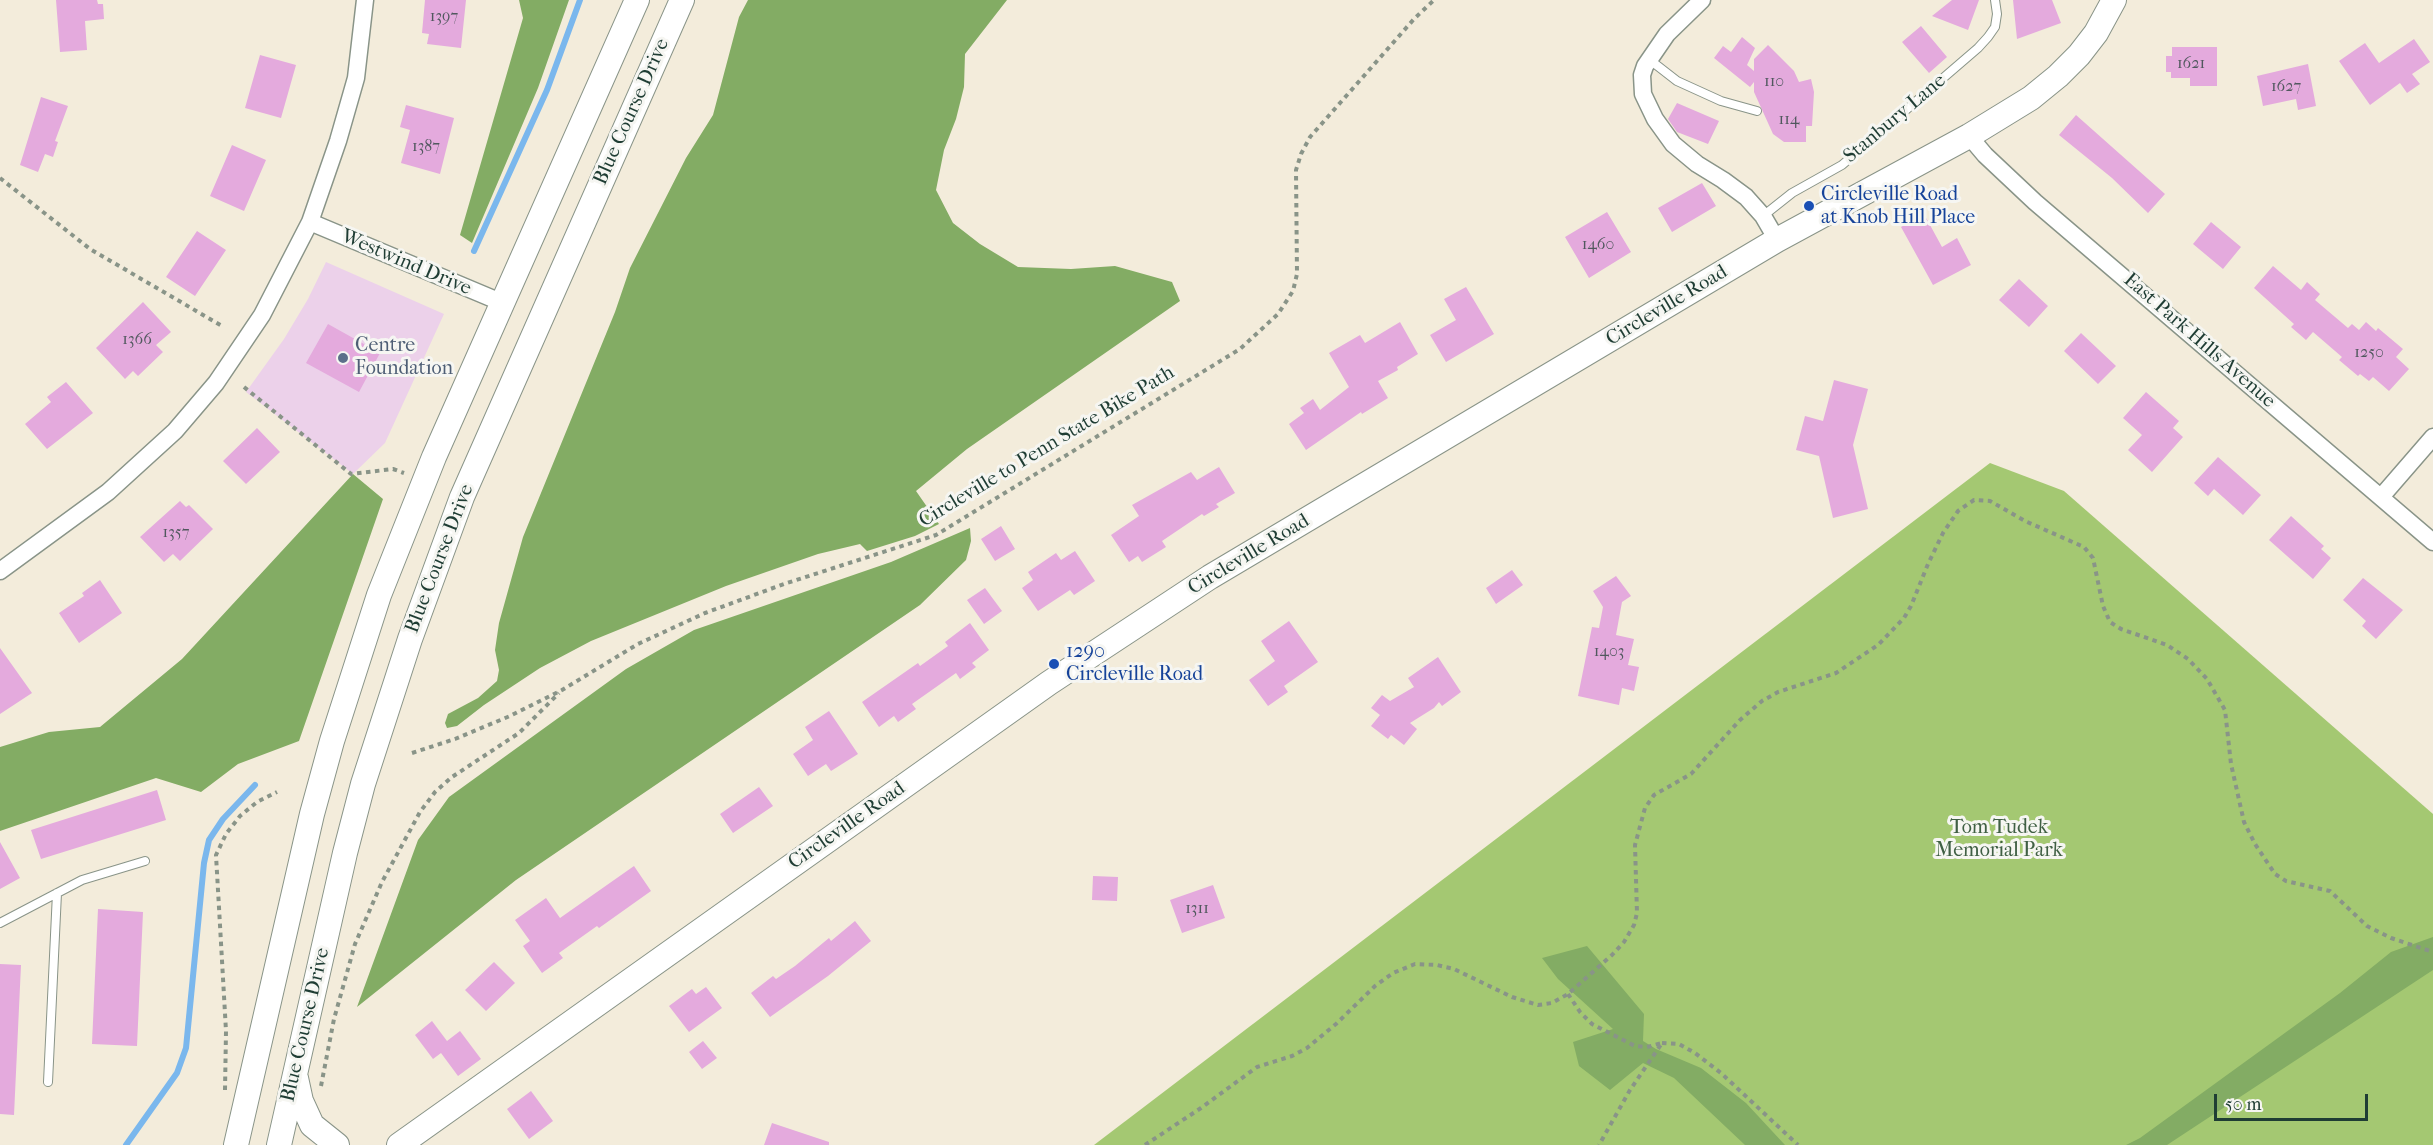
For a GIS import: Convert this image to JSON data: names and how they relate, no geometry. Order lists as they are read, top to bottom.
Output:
{
  "streets": {
    "main road": ["Blue Course Drive", "Circleville Road"],
    "street": ["Westwind Drive", "East Park Hills Avenue"],
    "lane": ["Stanbury Lane"],
    "path": ["Circleville to Penn State Bike Path"]
  },
  "crossings": [
    ["Blue Course Drive", "Westwind Drive"],
    ["Circleville Road", "East Park Hills Avenue"]
  ],
  "parks": ["Tom Tudek Memorial Park"],
  "places": ["Circleville Road at Knob Hill Place", "Centre Foundation", "1290 Circleville Road"],
  "house_numbers": [
    "1397",
    "1621",
    "110",
    "1627",
    "114",
    "1387",
    "1460",
    "1366",
    "1250",
    "1357",
    "1403",
    "1311"
  ],
  "scale_bar": "50 m"
}
